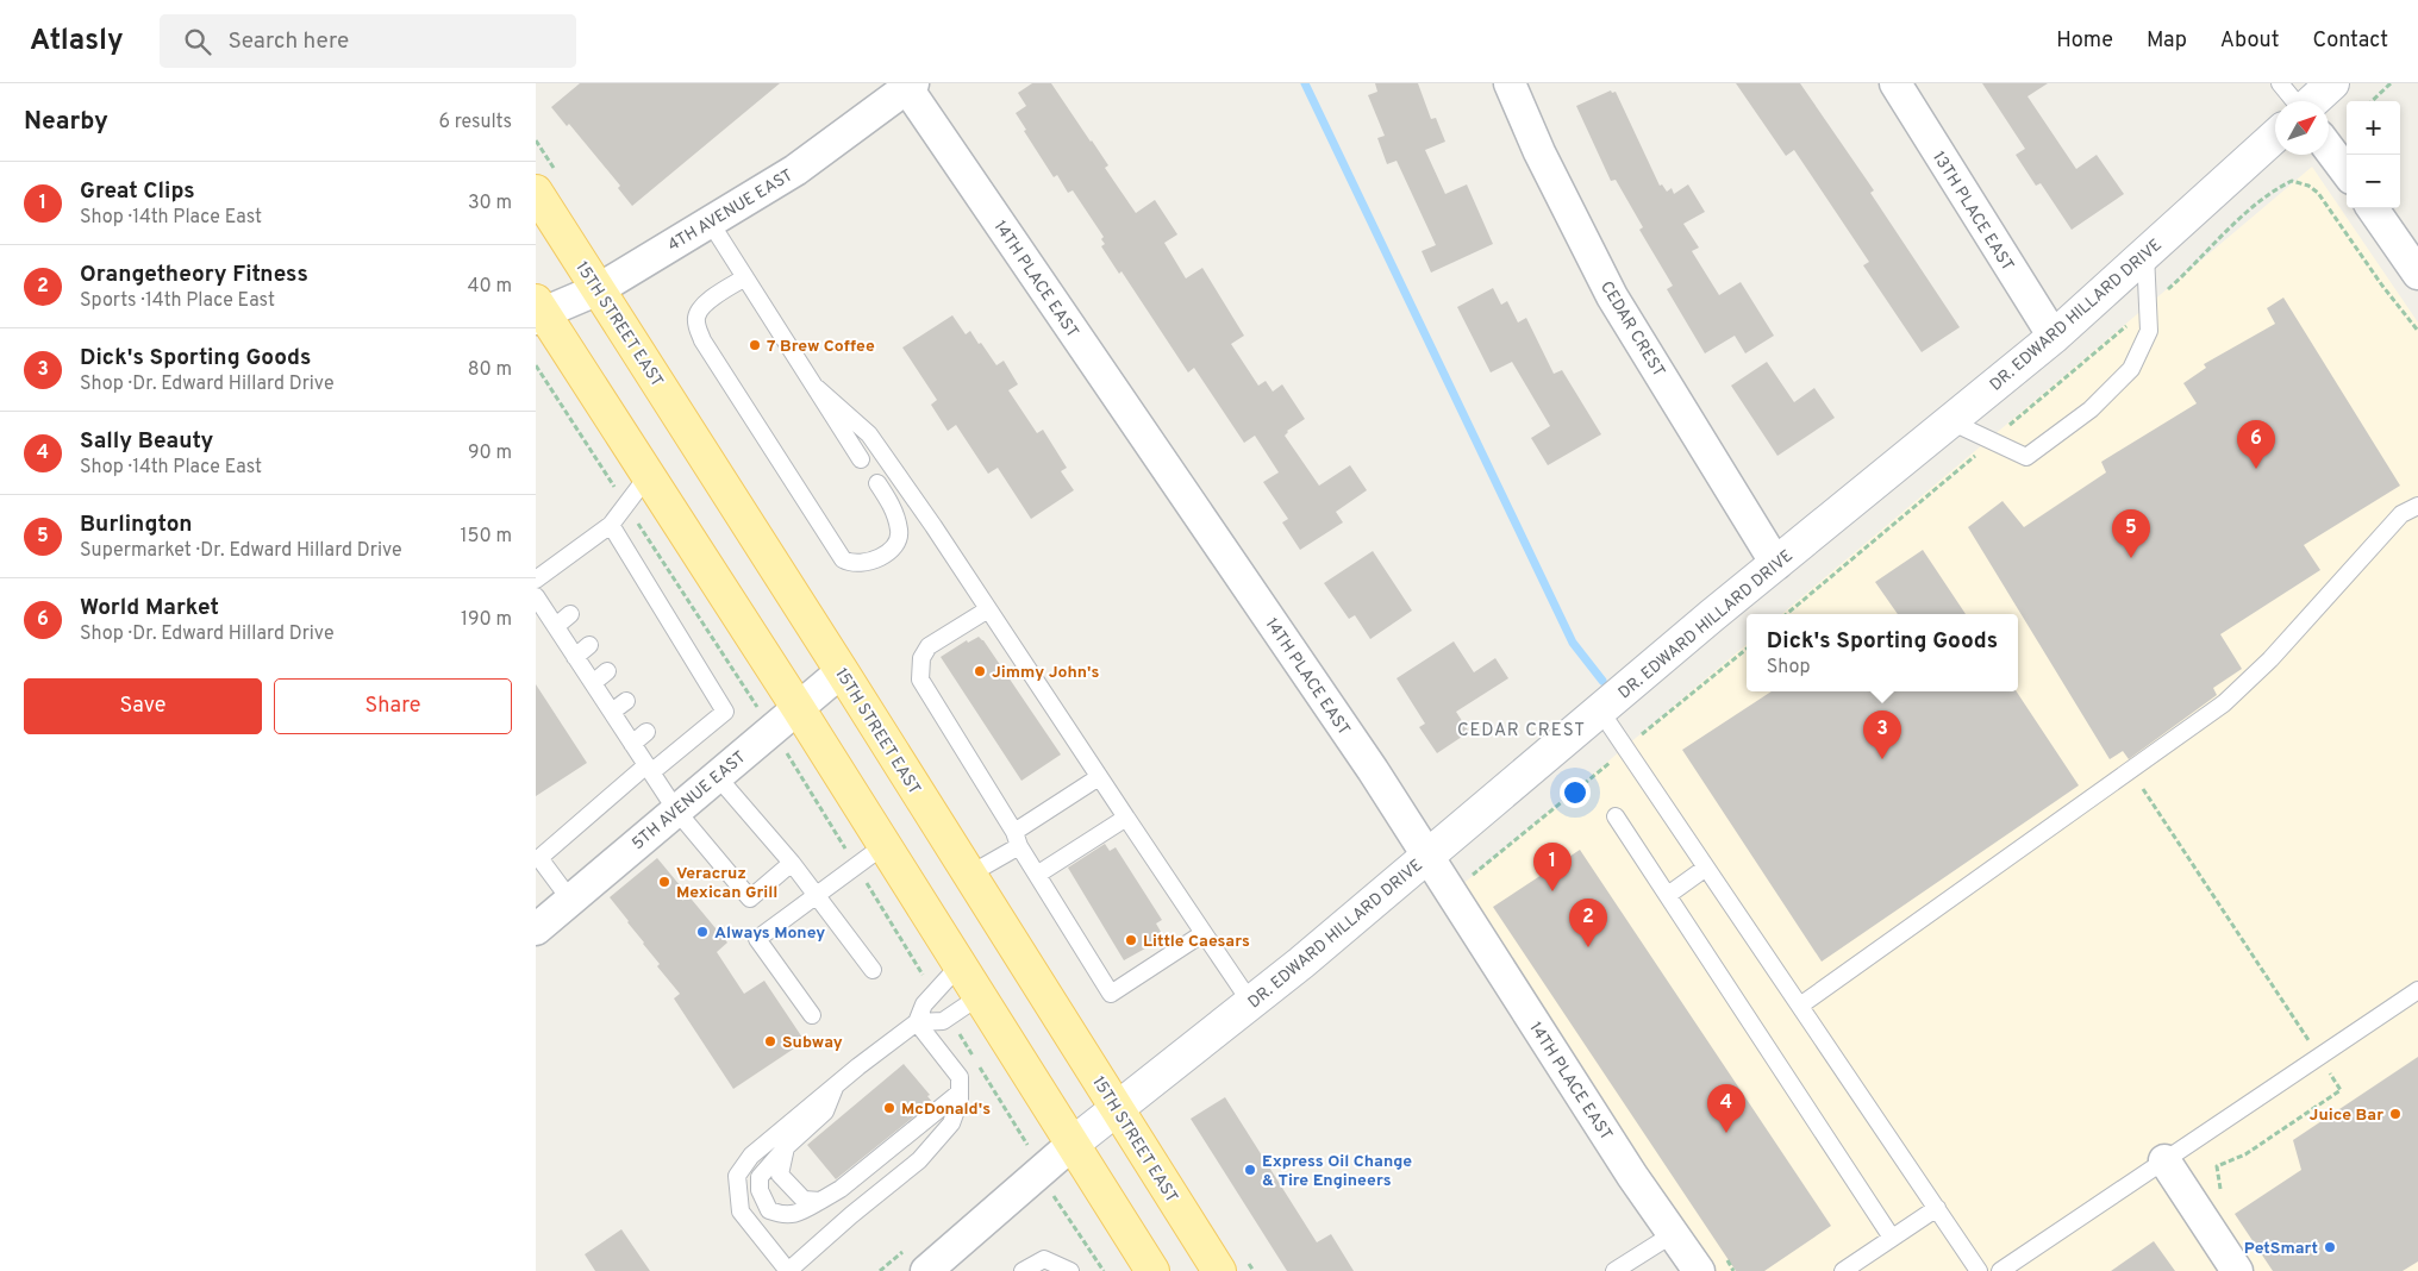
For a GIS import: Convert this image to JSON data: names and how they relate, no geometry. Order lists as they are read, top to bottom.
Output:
{
  "streets": {
    "main road": ["15TH STREET EAST"],
    "street": [
      "4TH AVENUE EAST",
      "13TH PLACE EAST",
      "14TH PLACE EAST",
      "DR. EDWARD HILLARD DRIVE",
      "CEDAR CREST",
      "5TH AVENUE EAST"
    ]
  },
  "crossings": [
    ["4TH AVENUE EAST", "14TH PLACE EAST"],
    ["4TH AVENUE EAST", "15TH STREET EAST"],
    ["13TH PLACE EAST", "DR. EDWARD HILLARD DRIVE"],
    ["14TH PLACE EAST", "DR. EDWARD HILLARD DRIVE"],
    ["DR. EDWARD HILLARD DRIVE", "15TH STREET EAST"],
    ["DR. EDWARD HILLARD DRIVE", "CEDAR CREST"],
    ["15TH STREET EAST", "5TH AVENUE EAST"]
  ],
  "districts": ["CEDAR CREST"],
  "places": [
    "7 Brew Coffee",
    "Jimmy John's",
    "Veracruz Mexican Grill",
    "Always Money",
    "Little Caesars",
    "Subway",
    "McDonald's",
    "Juice Bar",
    "Express Oil Change & Tire Engineers",
    "PetSmart"
  ],
  "north": "top right",
  "page": {
    "header": "Atlasly",
    "search": "Search here",
    "nav": [
      "Home",
      "Map",
      "About",
      "Contact"
    ],
    "heading": ["Nearby", "6 results"],
    "map_buttons": ["+", "−"],
    "list": [
      {
        "mark": "1",
        "name": "Great Clips",
        "note": "Shop · 14th Place East",
        "value": "30 m"
      },
      {
        "mark": "2",
        "name": "Orangetheory Fitness",
        "note": "Sports · 14th Place East",
        "value": "40 m"
      },
      {
        "mark": "3",
        "name": "Dick's Sporting Goods",
        "note": "Shop · Dr. Edward Hillard Drive",
        "value": "80 m"
      },
      {
        "mark": "4",
        "name": "Sally Beauty",
        "note": "Shop · 14th Place East",
        "value": "90 m"
      },
      {
        "mark": "5",
        "name": "Burlington",
        "note": "Supermarket · Dr. Edward Hillard Drive",
        "value": "150 m"
      },
      {
        "mark": "6",
        "name": "World Market",
        "note": "Shop · Dr. Edward Hillard Drive",
        "value": "190 m"
      }
    ],
    "pins": [
      "6",
      "5",
      "3",
      "1",
      "2",
      "4"
    ],
    "popup": ["Dick's Sporting Goods", "Shop"],
    "buttons": ["Save", "Share"]
  }
}
